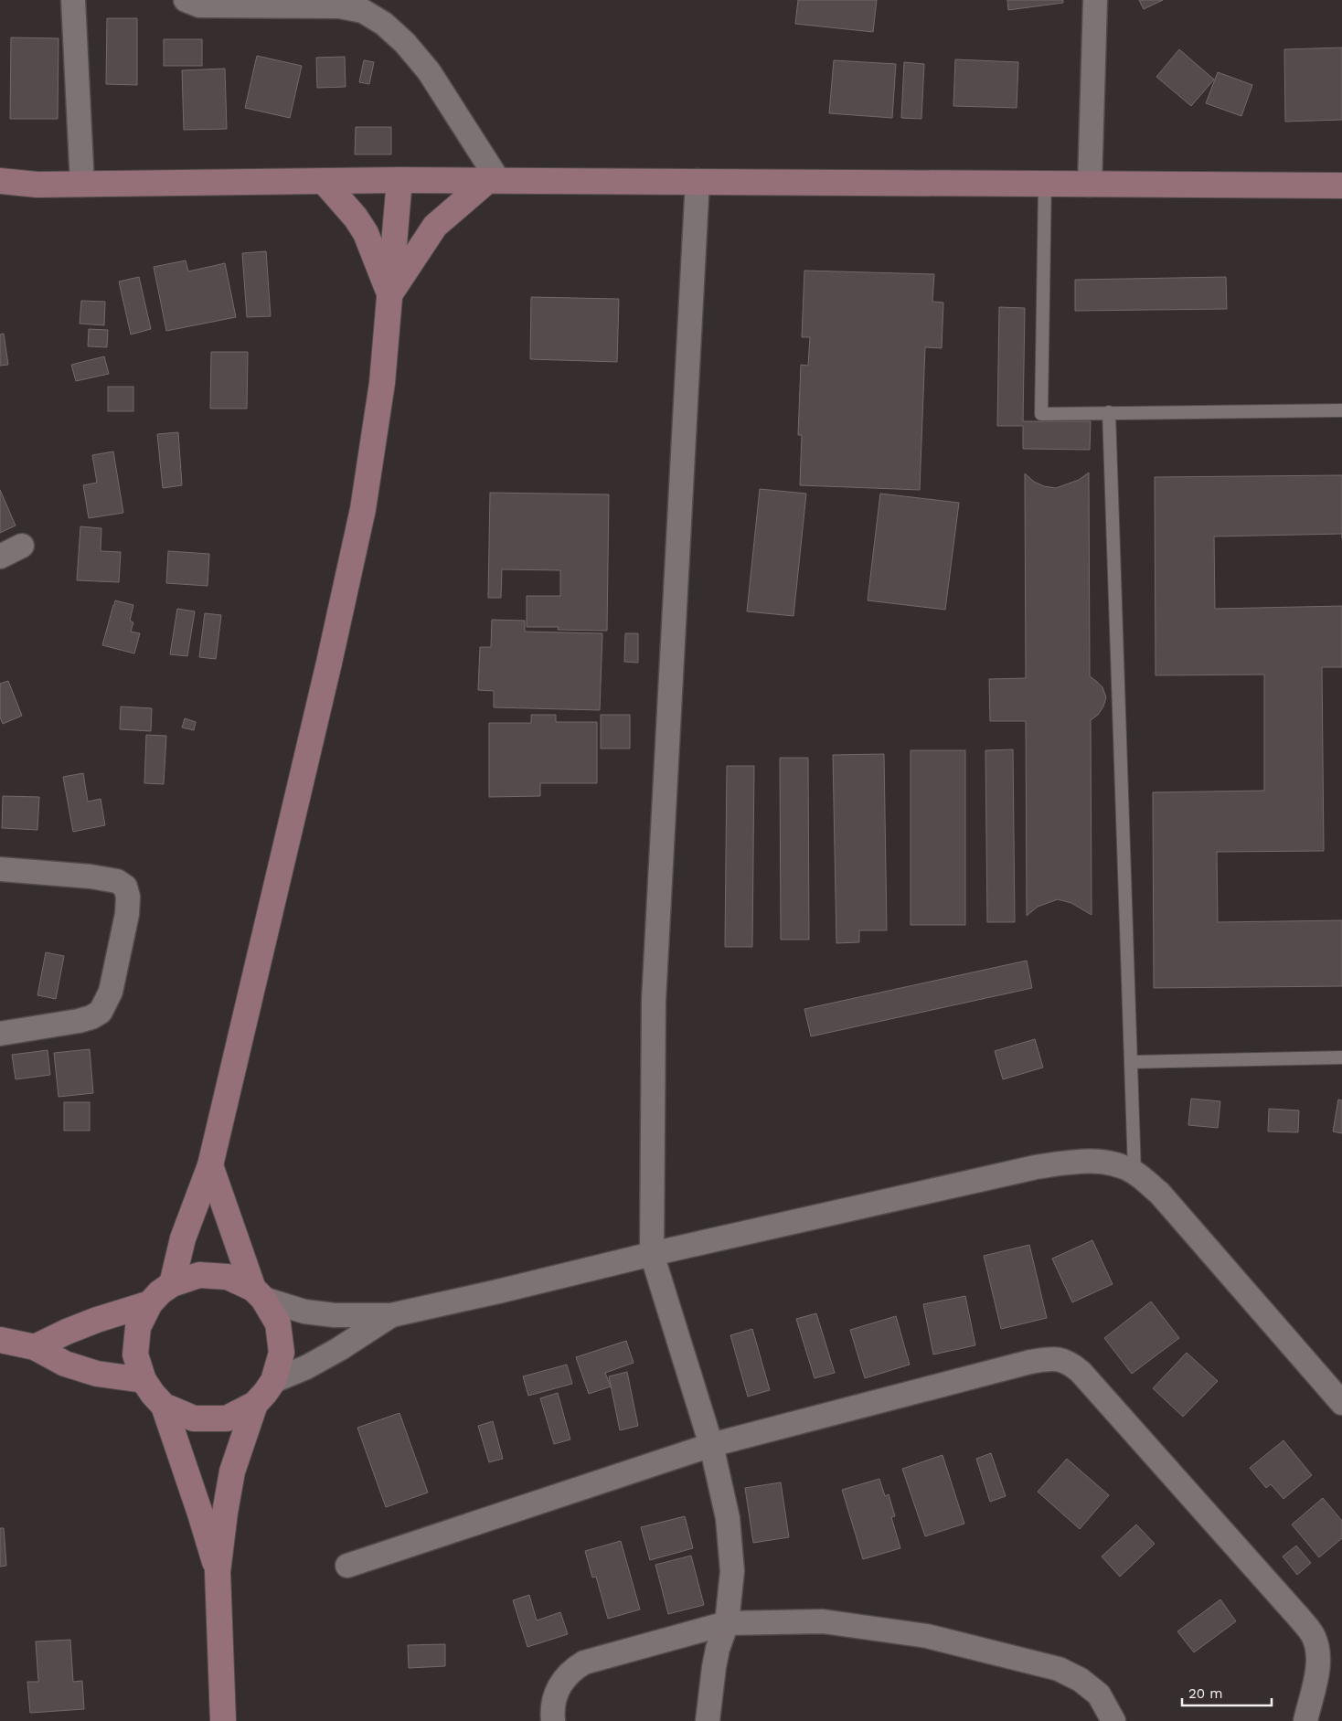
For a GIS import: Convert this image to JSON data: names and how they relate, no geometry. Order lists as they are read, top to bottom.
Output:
{
  "scale_bar": "20 m"
}
